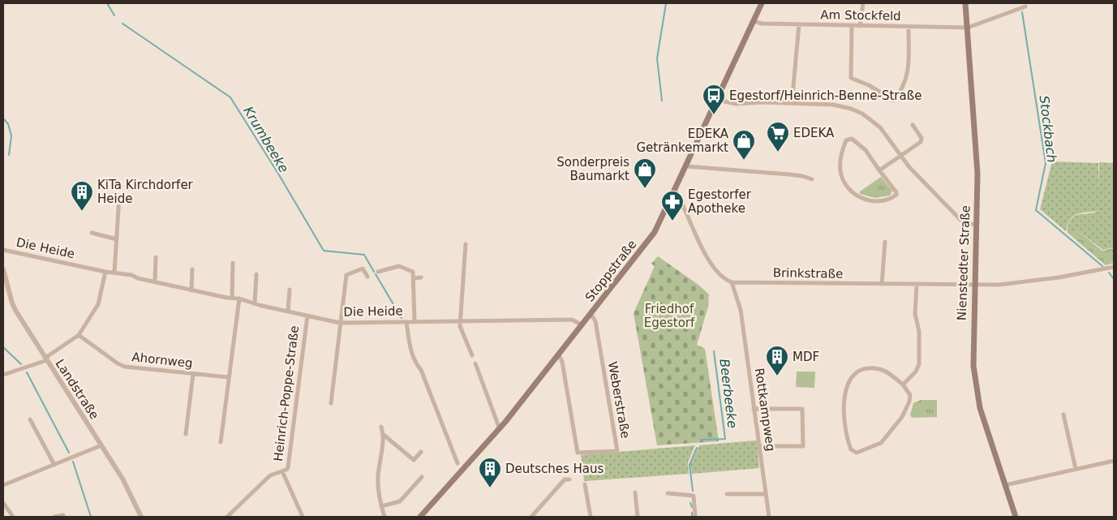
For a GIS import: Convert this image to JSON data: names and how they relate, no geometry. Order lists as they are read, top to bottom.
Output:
{
  "streets": {
    "main road": ["Nienstedter Straße", "Stoppstraße"],
    "street": [
      "Am Stockfeld",
      "Die Heide",
      "Brinkstraße",
      "Ahornweg",
      "Landstraße",
      "Heinrich-Poppe-Straße",
      "Weberstraße",
      "Rottkampweg"
    ]
  },
  "crossings": [
    ["Am Stockfeld", "Nienstedter Straße"],
    ["Am Stockfeld", "Stoppstraße"],
    ["Die Heide", "Stoppstraße"],
    ["Die Heide", "Heinrich-Poppe-Straße"],
    ["Nienstedter Straße", "Brinkstraße"],
    ["Stoppstraße", "Weberstraße"],
    ["Brinkstraße", "Rottkampweg"]
  ],
  "water": ["Stockbach", "Krumbeeke", "Beerbeeke"],
  "parks": ["Friedhof Egestorf"],
  "places": {
    "bus stop": ["Egestorf/Heinrich-Benne-Straße"],
    "supermarket": ["EDEKA"],
    "shop": ["EDEKA Getränkemarkt", "Sonderpreis Baumarkt"],
    "building": ["KiTa Kirchdorfer Heide", "MDF", "Deutsches Haus"],
    "pharmacy": ["Egestorfer Apotheke"]
  }
}
